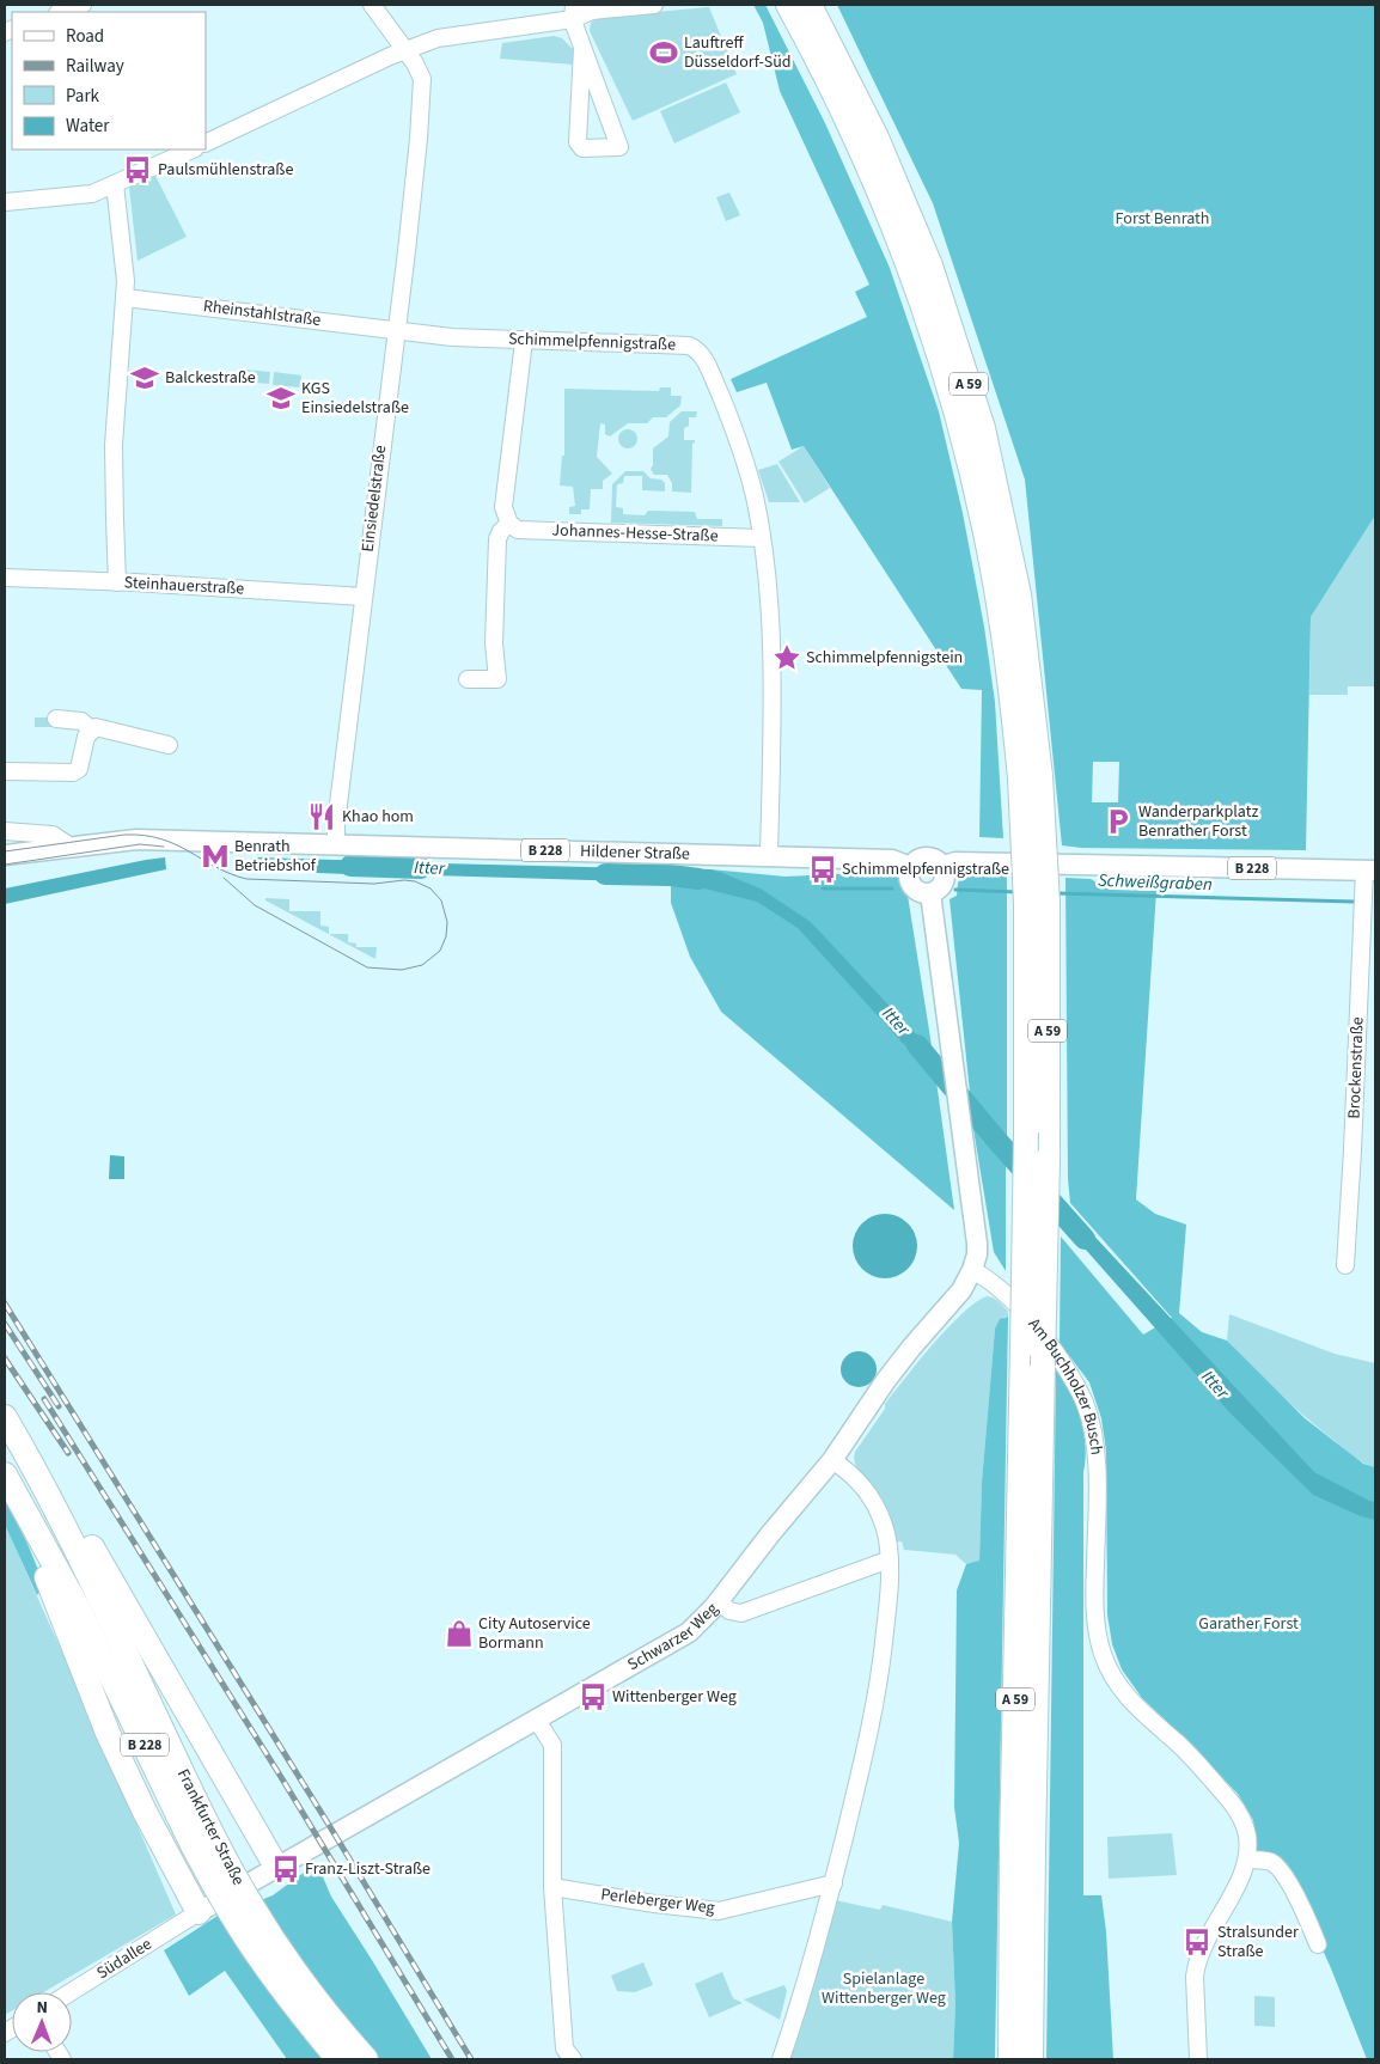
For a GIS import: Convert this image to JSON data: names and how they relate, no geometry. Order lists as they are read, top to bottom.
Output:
{
  "streets": {
    "highway": ["A 59", "B 228", "Frankfurter Straße"],
    "main road": ["Hildener Straße", "Schwarzer Weg"],
    "street": [
      "Rheinstahlstraße",
      "Schimmelpfennigstraße",
      "Einsiedelstraße",
      "Johannes-Hesse-Straße",
      "Steinhauerstraße",
      "Brockenstraße",
      "Am Buchholzer Busch",
      "Perleberger Weg",
      "Südallee"
    ]
  },
  "crossings": [
    ["Rheinstahlstraße", "Schimmelpfennigstraße"],
    ["Rheinstahlstraße", "Einsiedelstraße"],
    ["Schimmelpfennigstraße", "Einsiedelstraße"],
    ["Schimmelpfennigstraße", "Johannes-Hesse-Straße"],
    ["Schimmelpfennigstraße", "Hildener Straße"],
    ["Einsiedelstraße", "Steinhauerstraße"],
    ["Einsiedelstraße", "Hildener Straße"],
    ["B 228", "Hildener Straße"],
    ["B 228", "Brockenstraße"],
    ["Am Buchholzer Busch", "Schwarzer Weg"],
    ["Schwarzer Weg", "Südallee"]
  ],
  "water": ["Itter", "Schweißgraben"],
  "parks": ["Forst Benrath", "Garather Forst", "Spielanlage Wittenberger Weg"],
  "places": {
    "sports": ["Lauftreff Düsseldorf-Süd"],
    "bus stop": [
      "Paulsmühlenstraße",
      "Schimmelpfennigstraße",
      "Wittenberger Weg",
      "Franz-Liszt-Straße",
      "Stralsunder Straße"
    ],
    "school or university": ["Balckestraße", "KGS Einsiedelstraße"],
    "place": ["Schimmelpfennigstein"],
    "restaurant": ["Khao hom"],
    "parking": ["Wanderparkplatz Benrather Forst"],
    "metro station": ["Benrath Betriebshof"],
    "shop": ["City Autoservice Bormann"]
  },
  "legend": [
    "Road",
    "Railway",
    "Park",
    "Water"
  ],
  "north": "top"
}
